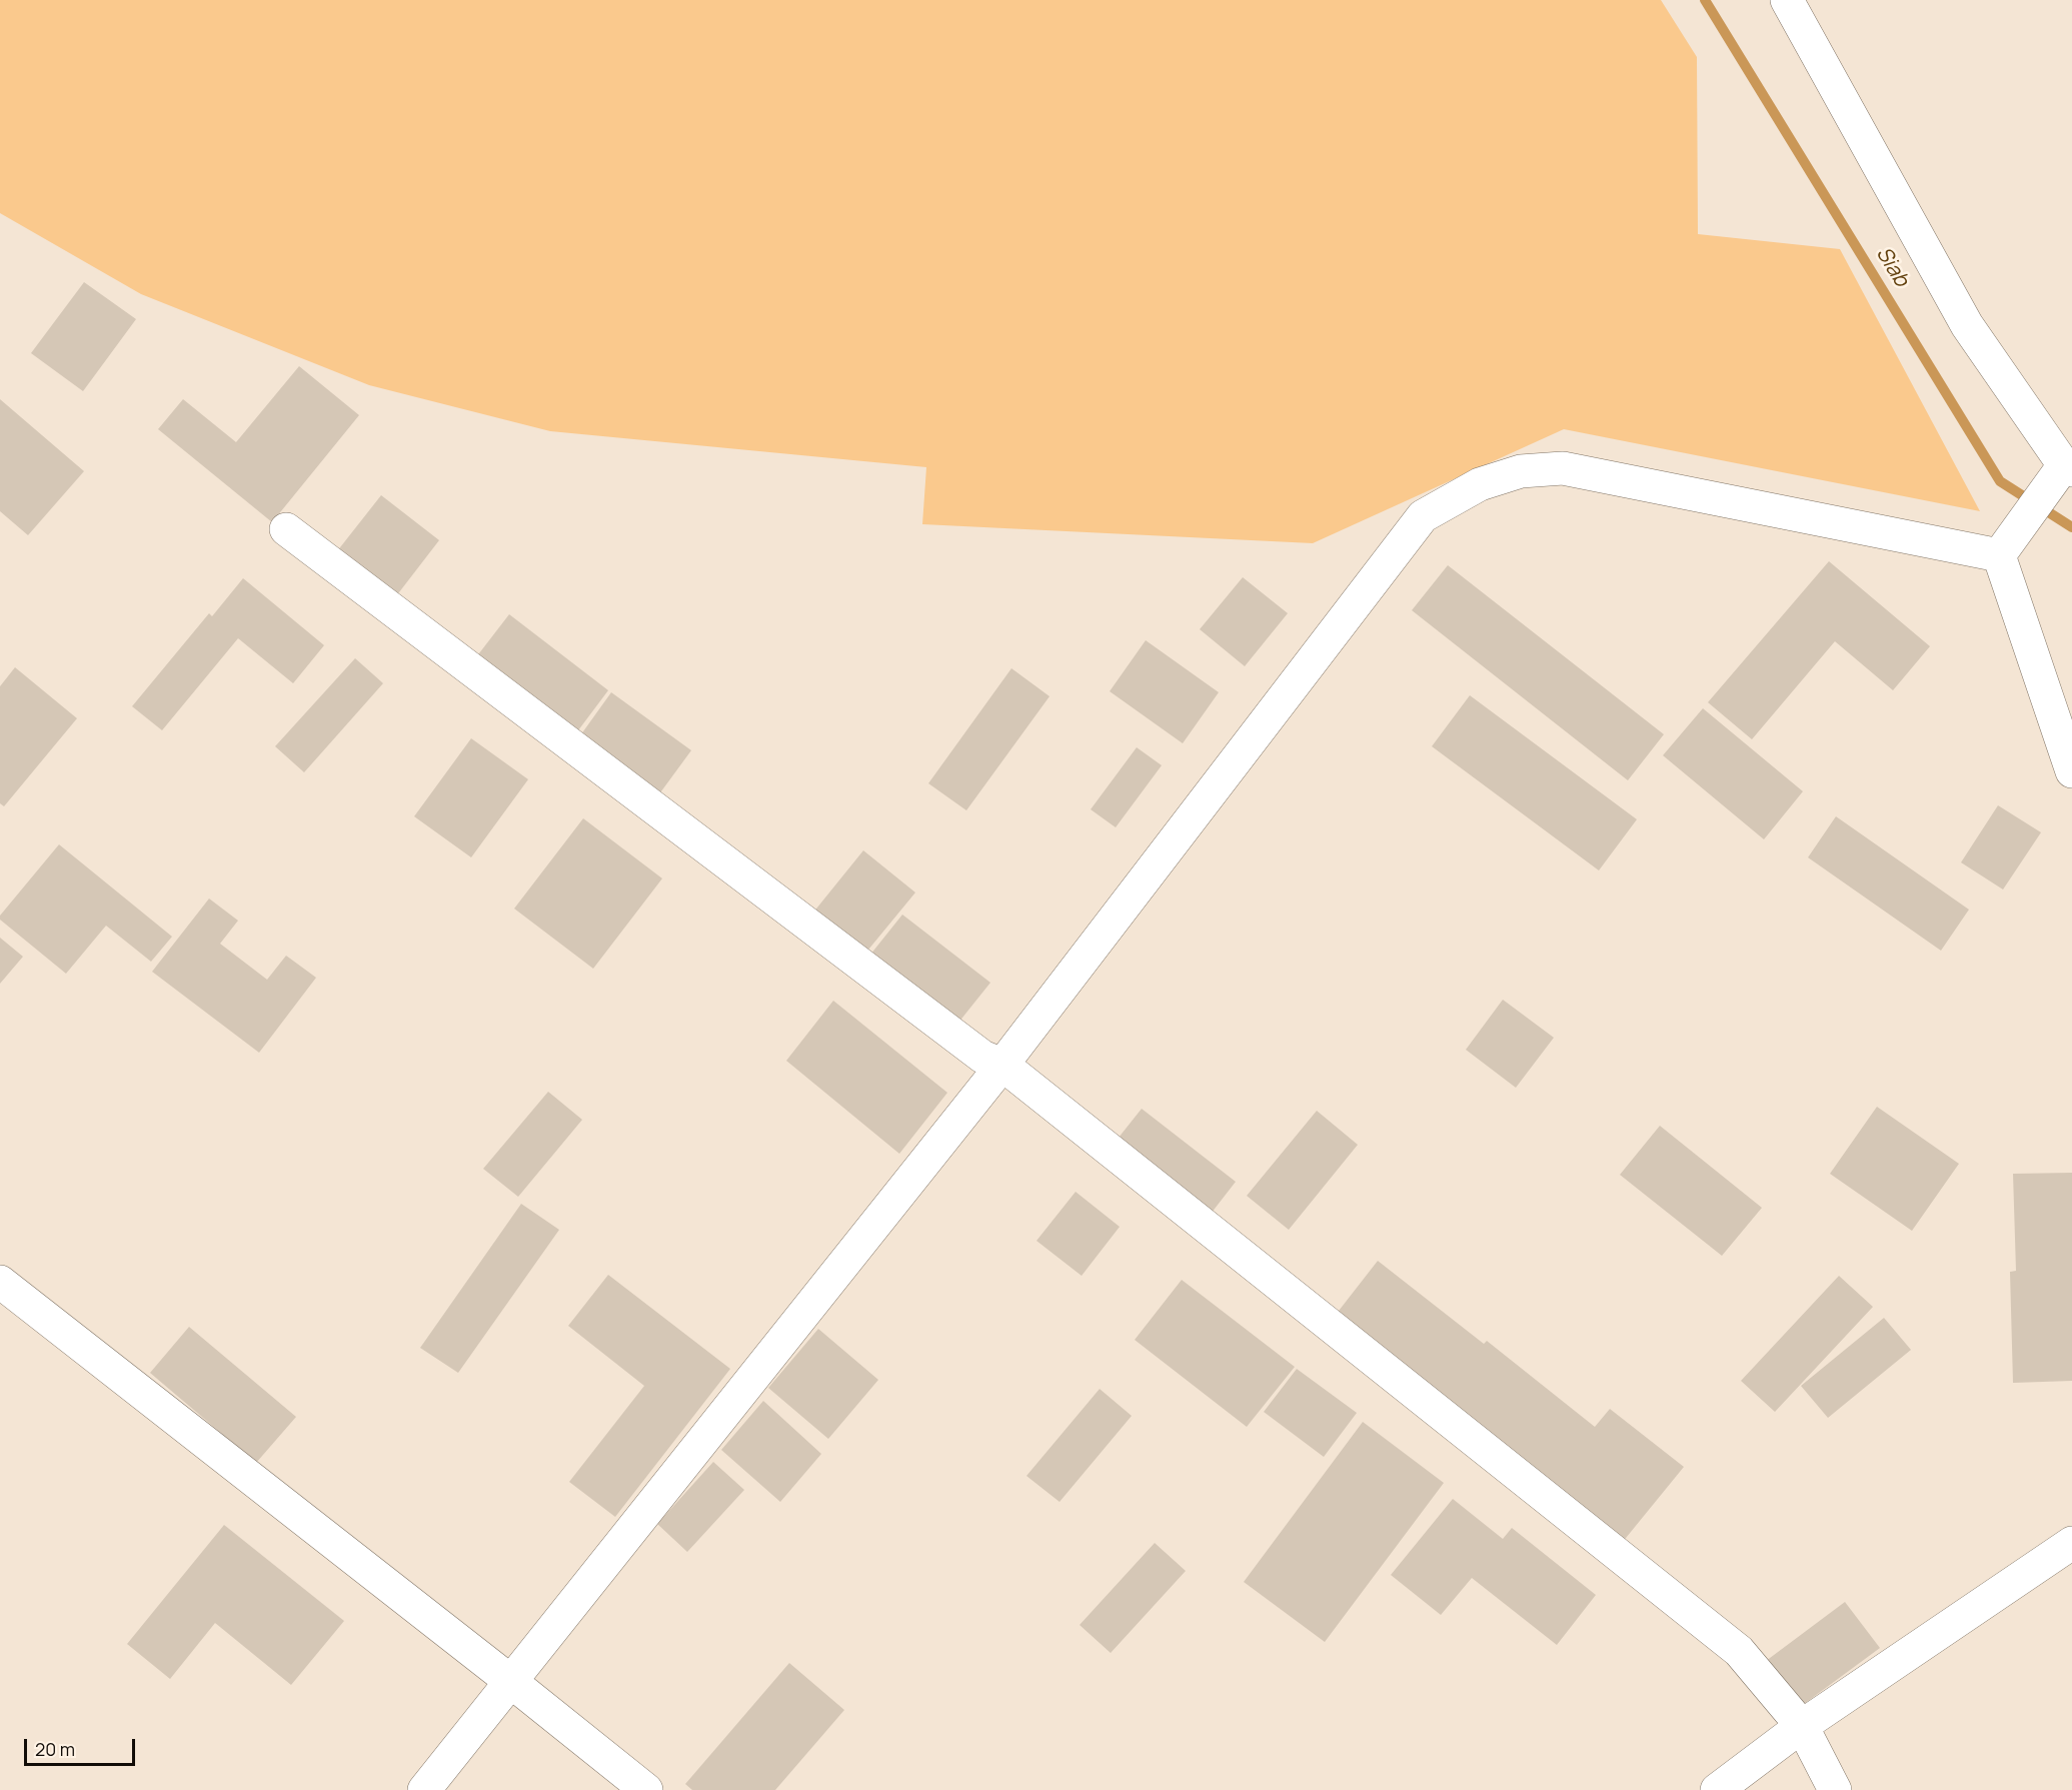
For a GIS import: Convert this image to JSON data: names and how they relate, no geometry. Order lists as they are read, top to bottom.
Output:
{
  "water": ["Siab"],
  "scale_bar": "20 m"
}
